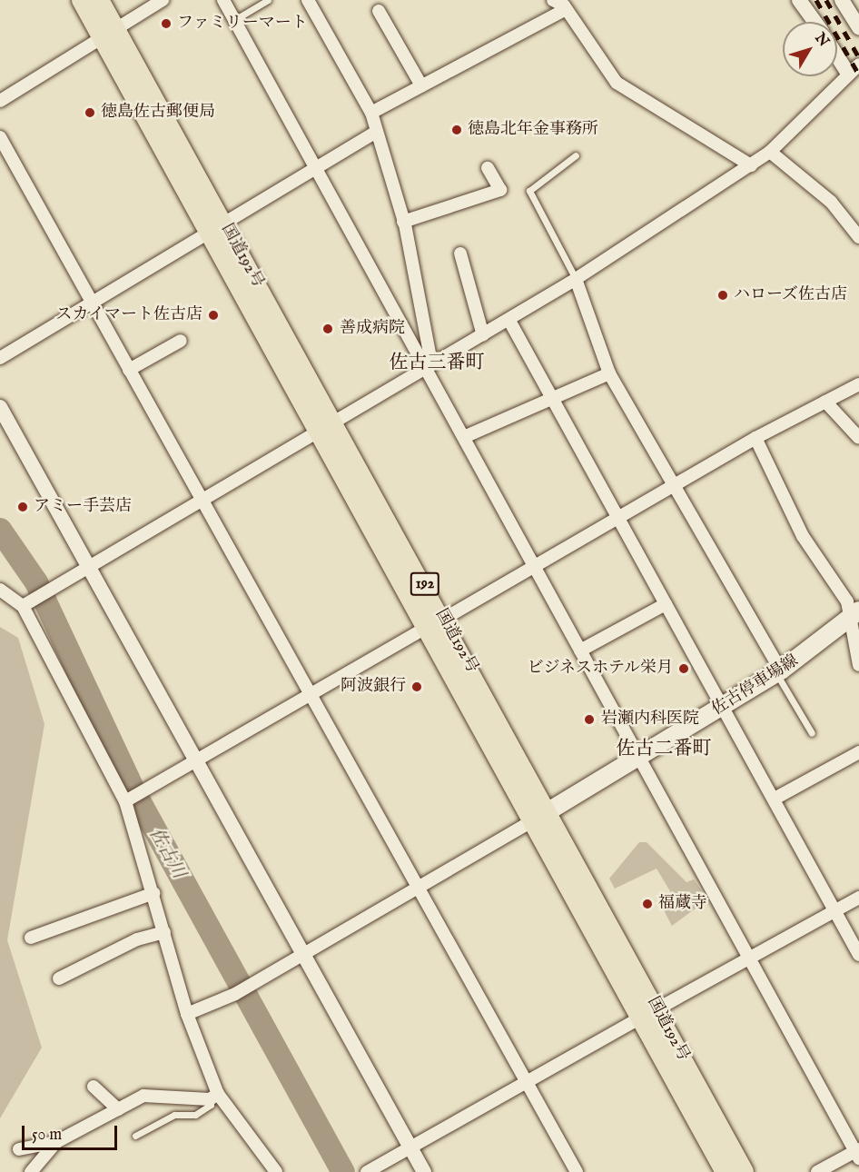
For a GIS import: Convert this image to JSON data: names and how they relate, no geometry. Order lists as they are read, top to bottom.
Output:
{
  "streets": {
    "highway": ["国道192号", "192"],
    "main road": ["佐古停車場線"]
  },
  "crossings": [
    ["国道192号", "佐古停車場線"]
  ],
  "districts": ["佐古三番町", "佐古二番町"],
  "water": ["佐古川"],
  "places": [
    "ファミリーマート",
    "徳島佐古郵便局",
    "徳島北年金事務所",
    "ハローズ佐古店",
    "スカイマート佐古店",
    "善成病院",
    "アミー手芸店",
    "ビジネスホテル栄月",
    "阿波銀行",
    "岩瀬内科医院",
    "福蔵寺"
  ],
  "scale_bar": "50 m",
  "north": "top right"
}
